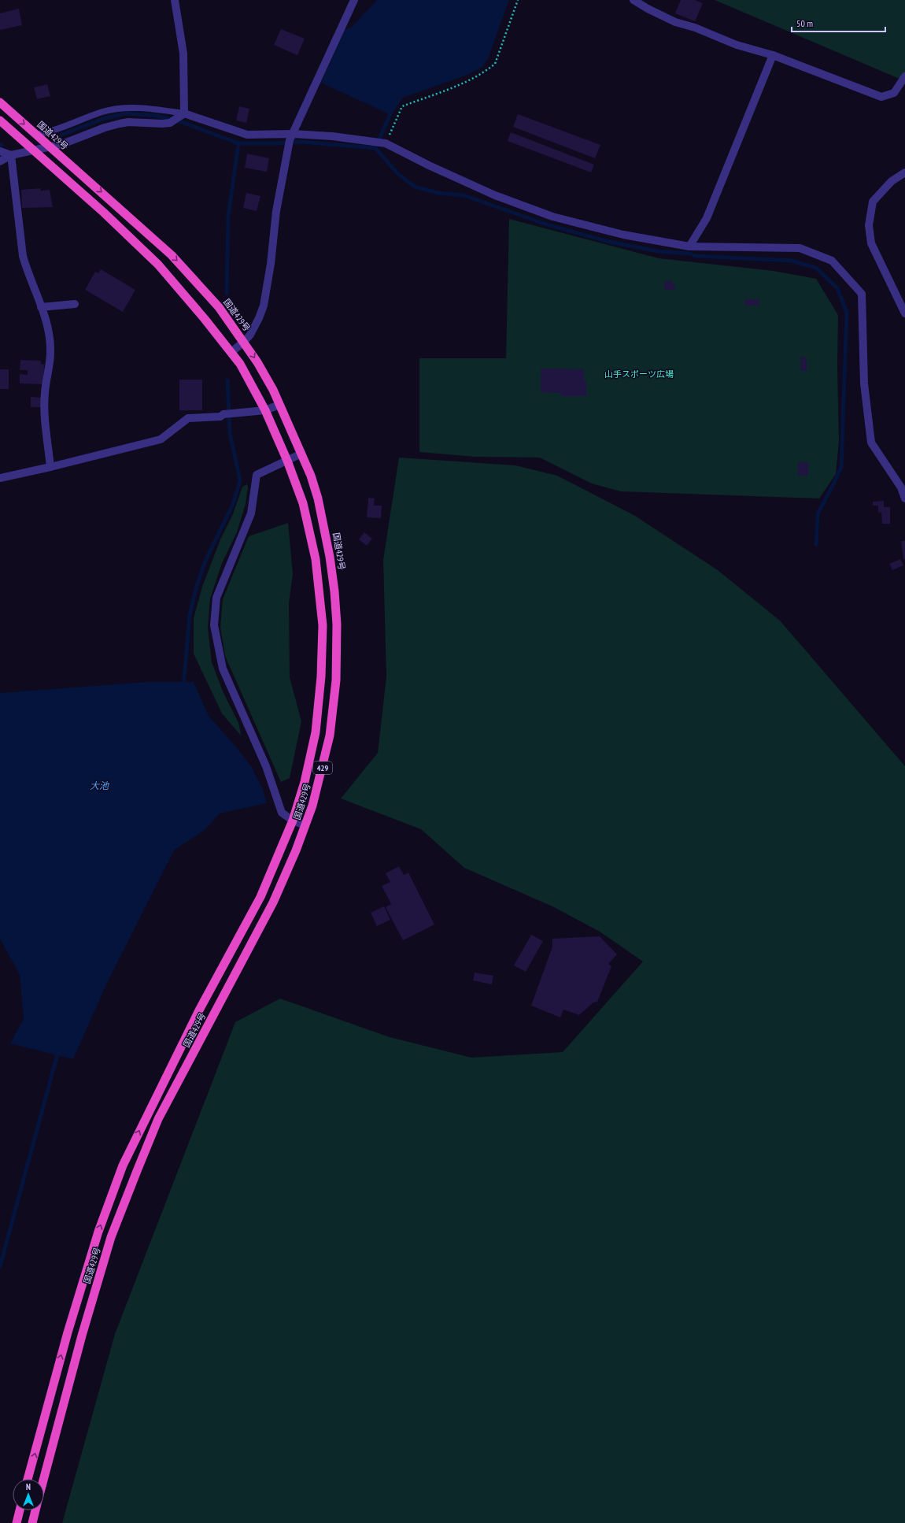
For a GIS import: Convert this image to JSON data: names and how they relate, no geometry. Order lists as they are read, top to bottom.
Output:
{
  "streets": {
    "highway": ["国道429号", "429"]
  },
  "water": ["大池"],
  "parks": ["山手スポーツ広場"],
  "scale_bar": "50 m",
  "north": "top"
}
